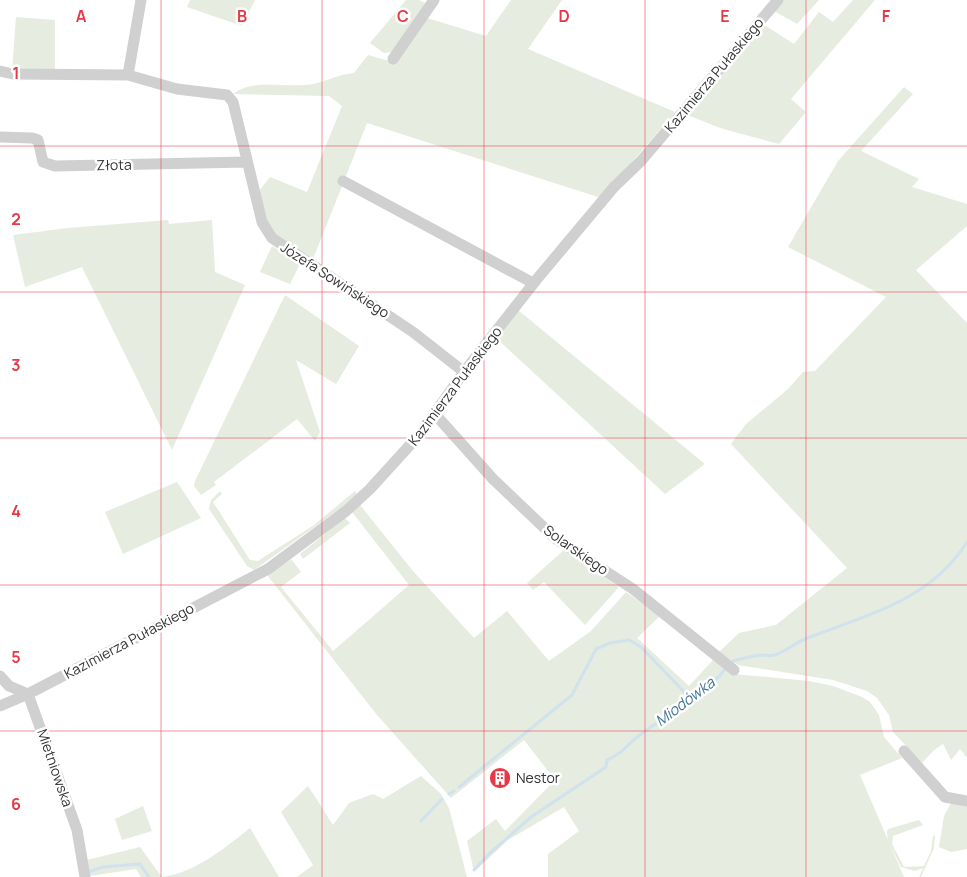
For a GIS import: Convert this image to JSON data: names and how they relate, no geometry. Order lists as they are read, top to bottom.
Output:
{
  "streets": {
    "street": [
      "Kazimierza Pułaskiego",
      "Złota",
      "Józefa Sowińskiego",
      "Solarskiego",
      "Mietniowska"
    ]
  },
  "crossings": [
    ["Kazimierza Pułaskiego", "Józefa Sowińskiego"],
    ["Kazimierza Pułaskiego", "Solarskiego"],
    ["Kazimierza Pułaskiego", "Mietniowska"],
    ["Złota", "Józefa Sowińskiego"]
  ],
  "water": ["Miodówka"],
  "places": {
    "building": ["Nestor"]
  },
  "grid": {
    "columns": [
      "A",
      "B",
      "C",
      "D",
      "E",
      "F"
    ],
    "rows": [
      "1",
      "2",
      "3",
      "4",
      "5",
      "6"
    ]
  }
}
